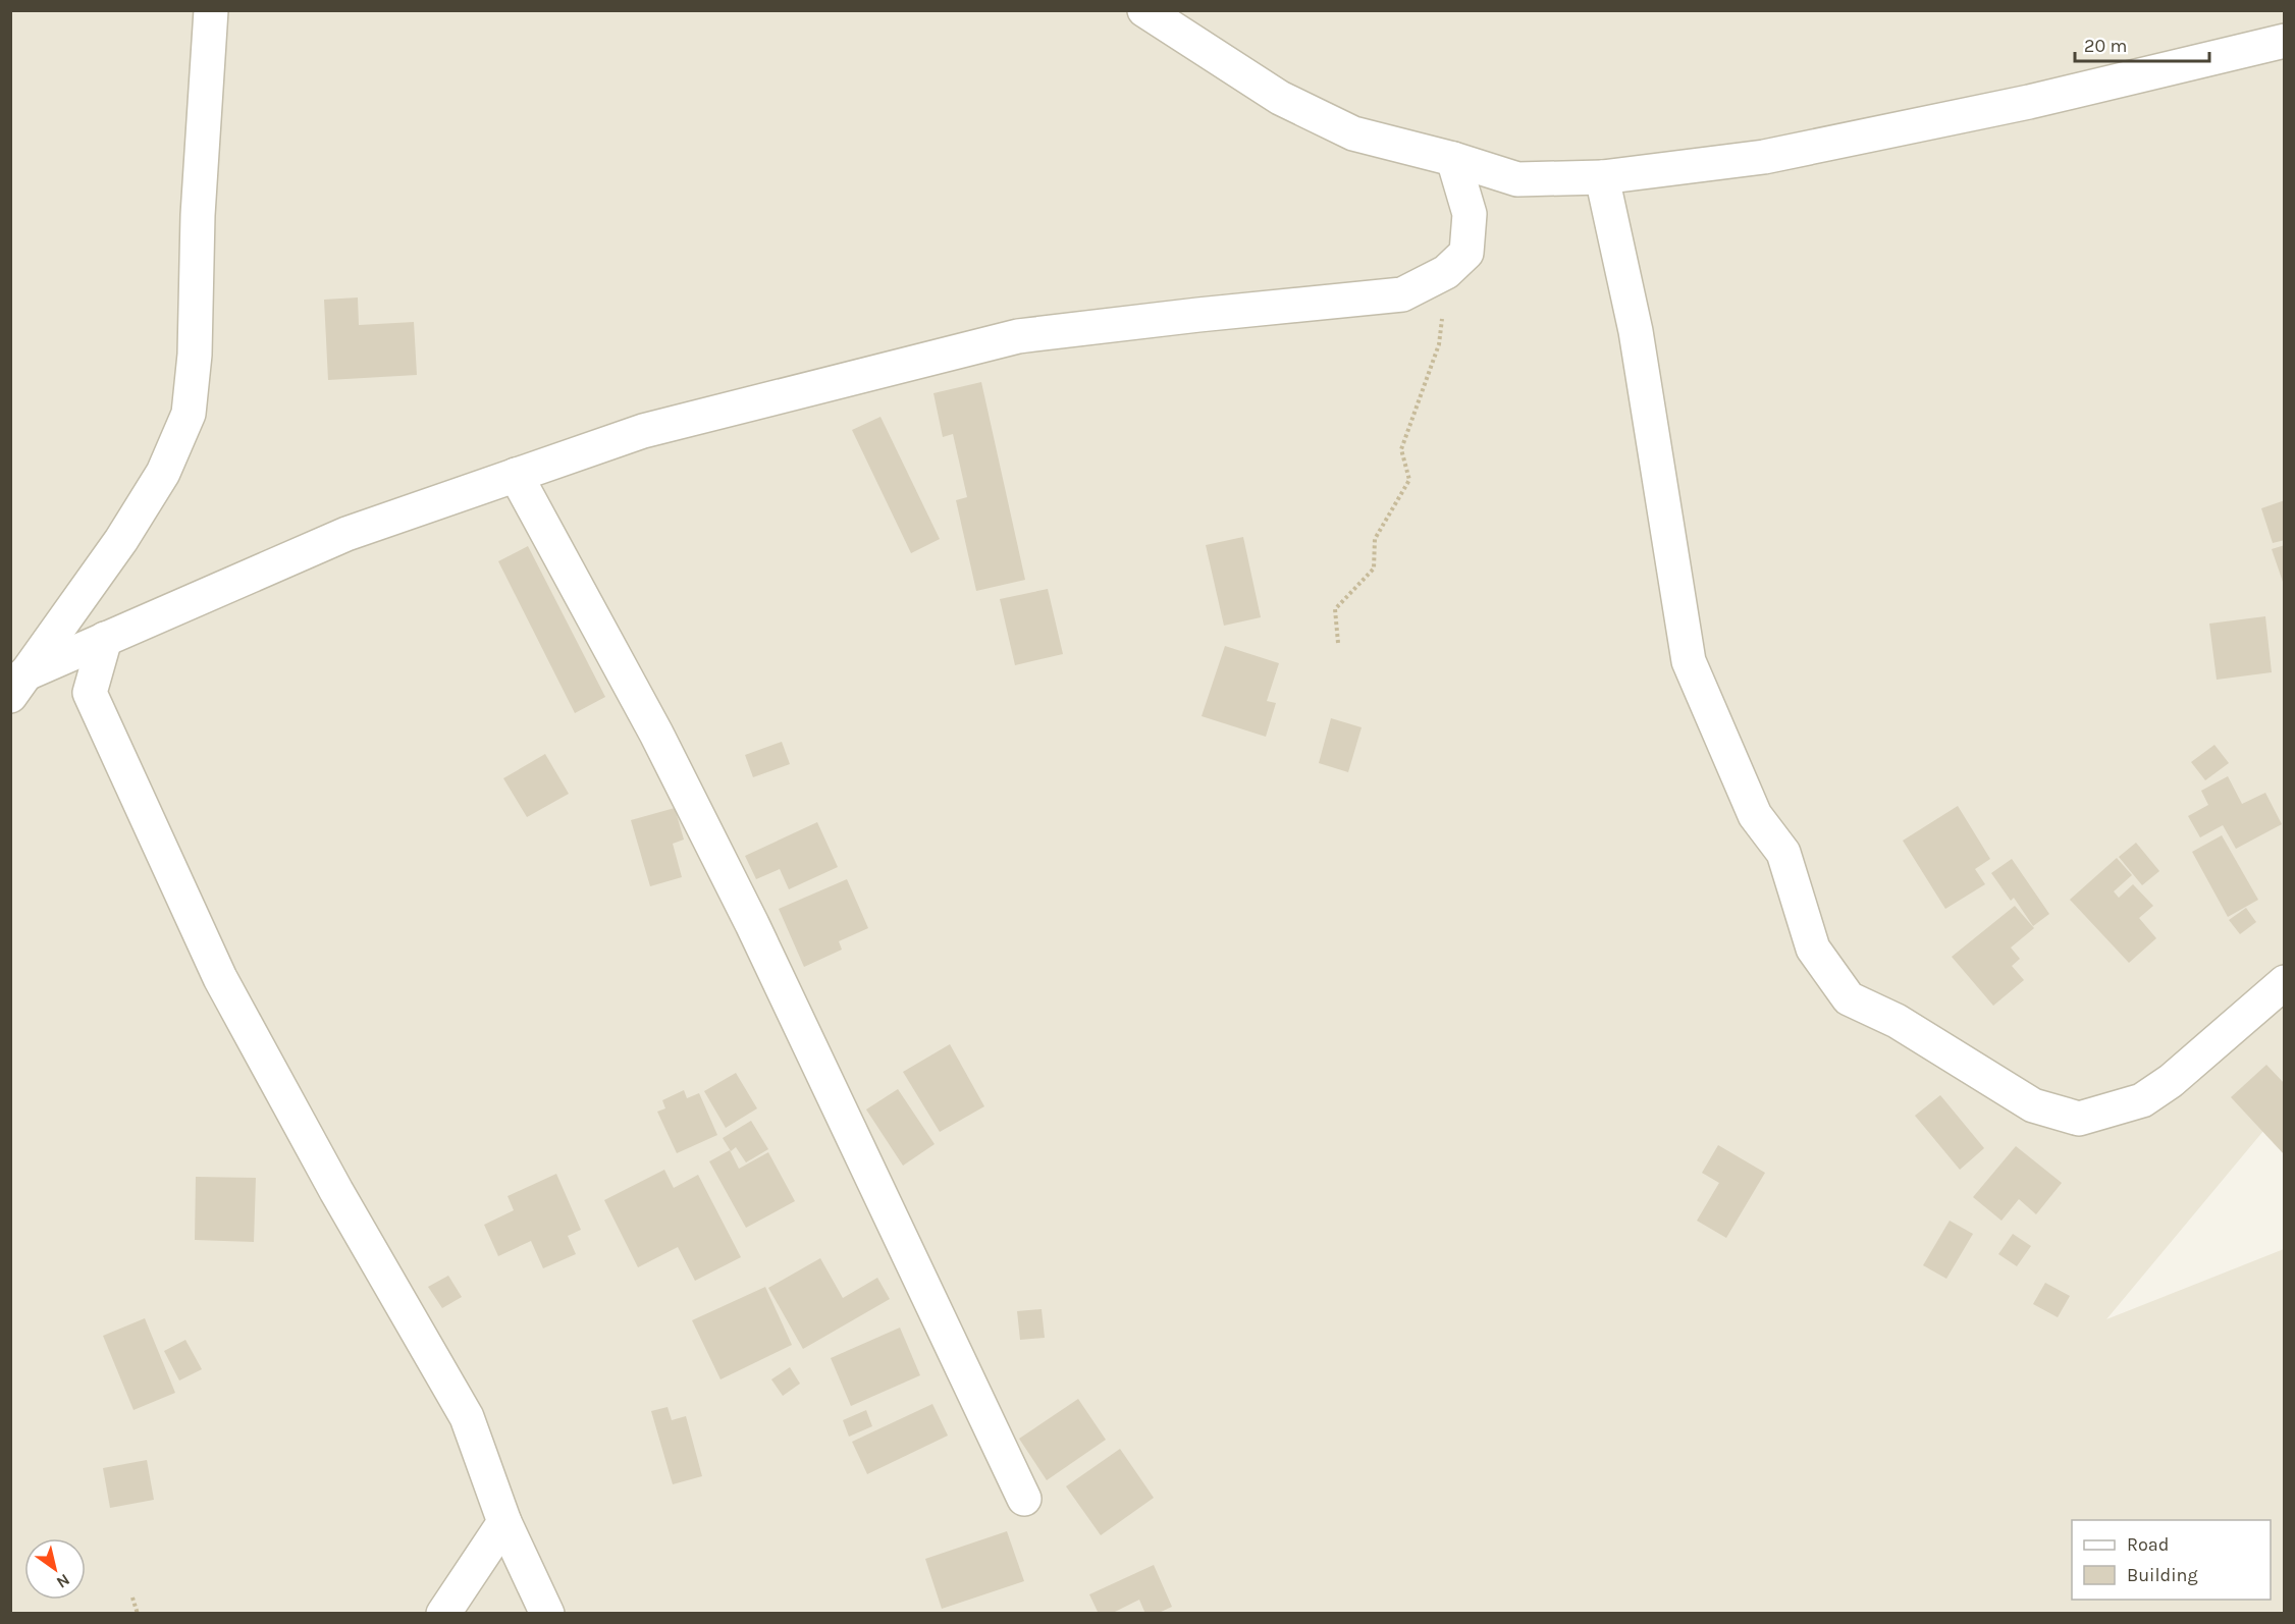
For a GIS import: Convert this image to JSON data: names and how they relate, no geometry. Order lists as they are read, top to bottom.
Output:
{
  "legend": ["Road", "Building"],
  "scale_bar": "20 m",
  "north": "bottom right"
}
